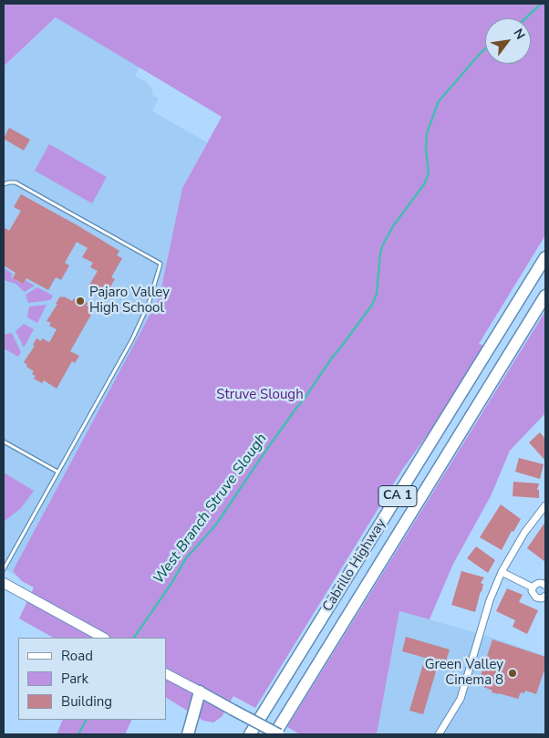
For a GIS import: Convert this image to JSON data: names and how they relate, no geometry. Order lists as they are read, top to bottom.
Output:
{
  "streets": {
    "highway": ["CA 1", "Cabrillo Highway"]
  },
  "water": ["West Branch Struve Slough"],
  "parks": ["Struve Slough"],
  "places": ["Pajaro Valley High School", "Green Valley Cinema 8"],
  "legend": ["Road", "Park", "Building"],
  "north": "top right"
}
